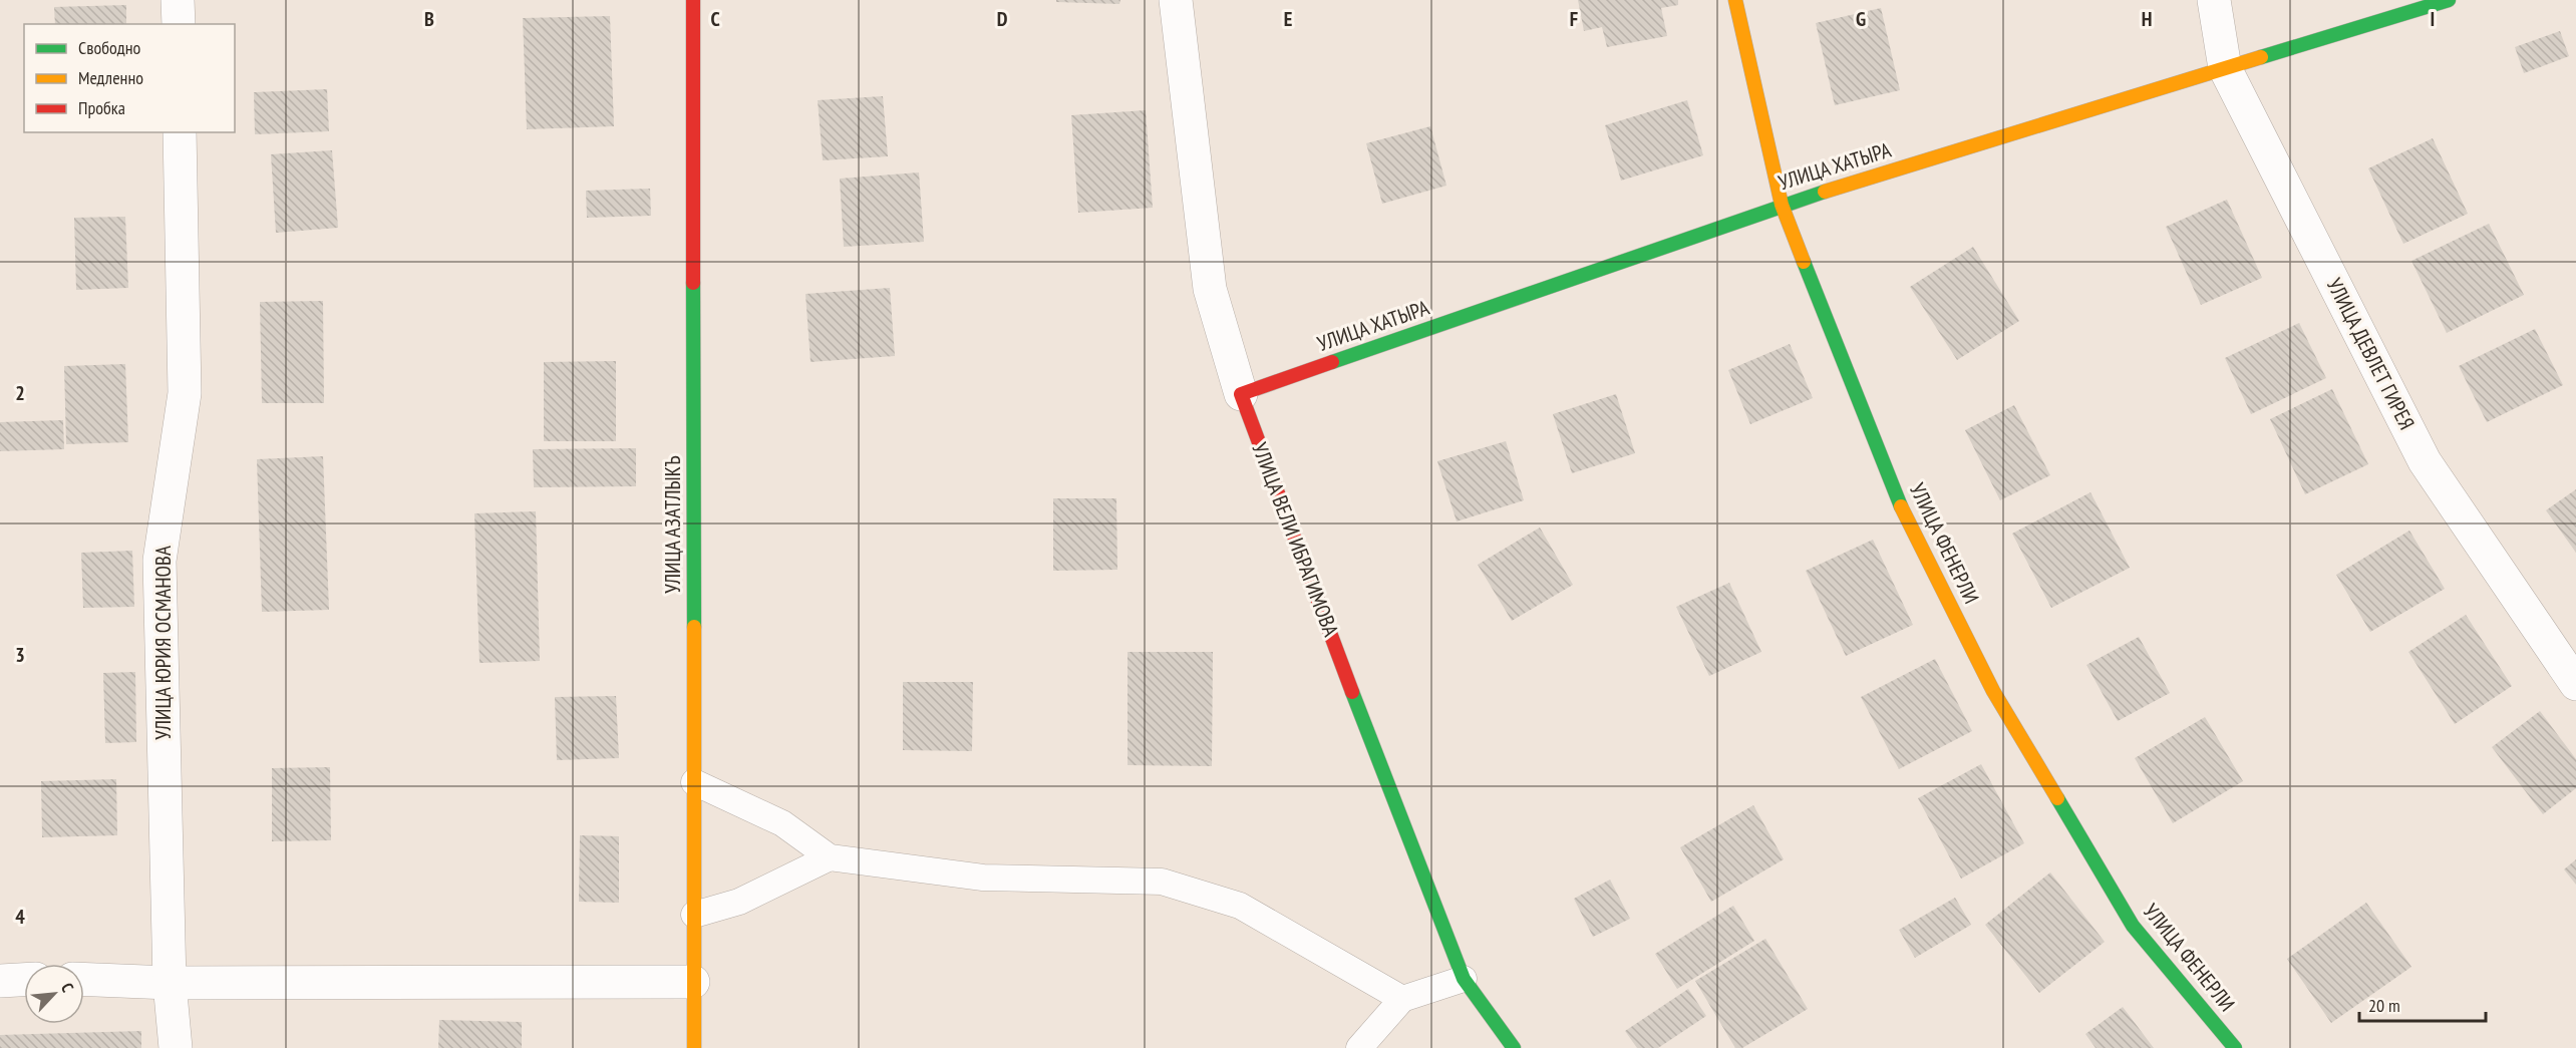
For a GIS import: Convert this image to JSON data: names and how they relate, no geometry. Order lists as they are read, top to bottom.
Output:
{
  "streets": {
    "street": [
      "УЛИЦА ХАТЫРА",
      "УЛИЦА ДЕВЛЕТ ГИРЕЯ",
      "УЛИЦА АЗАТЛЫКЪ",
      "УЛИЦА ВЕЛИ ИБРАГИМОВА",
      "УЛИЦА ФЕНЕРЛИ",
      "УЛИЦА ЮРИЯ ОСМАНОВА"
    ]
  },
  "crossings": [
    ["УЛИЦА ХАТЫРА", "УЛИЦА ДЕВЛЕТ ГИРЕЯ"],
    ["УЛИЦА ХАТЫРА", "УЛИЦА ВЕЛИ ИБРАГИМОВА"],
    ["УЛИЦА ХАТЫРА", "УЛИЦА ФЕНЕРЛИ"]
  ],
  "legend": ["Свободно", "Медленно", "Пробка"],
  "scale_bar": "20 m",
  "north": "top right",
  "grid": {
    "columns": [
      "B",
      "C",
      "D",
      "E",
      "F",
      "G",
      "H",
      "I"
    ],
    "rows": ["2", "3", "4"]
  }
}
